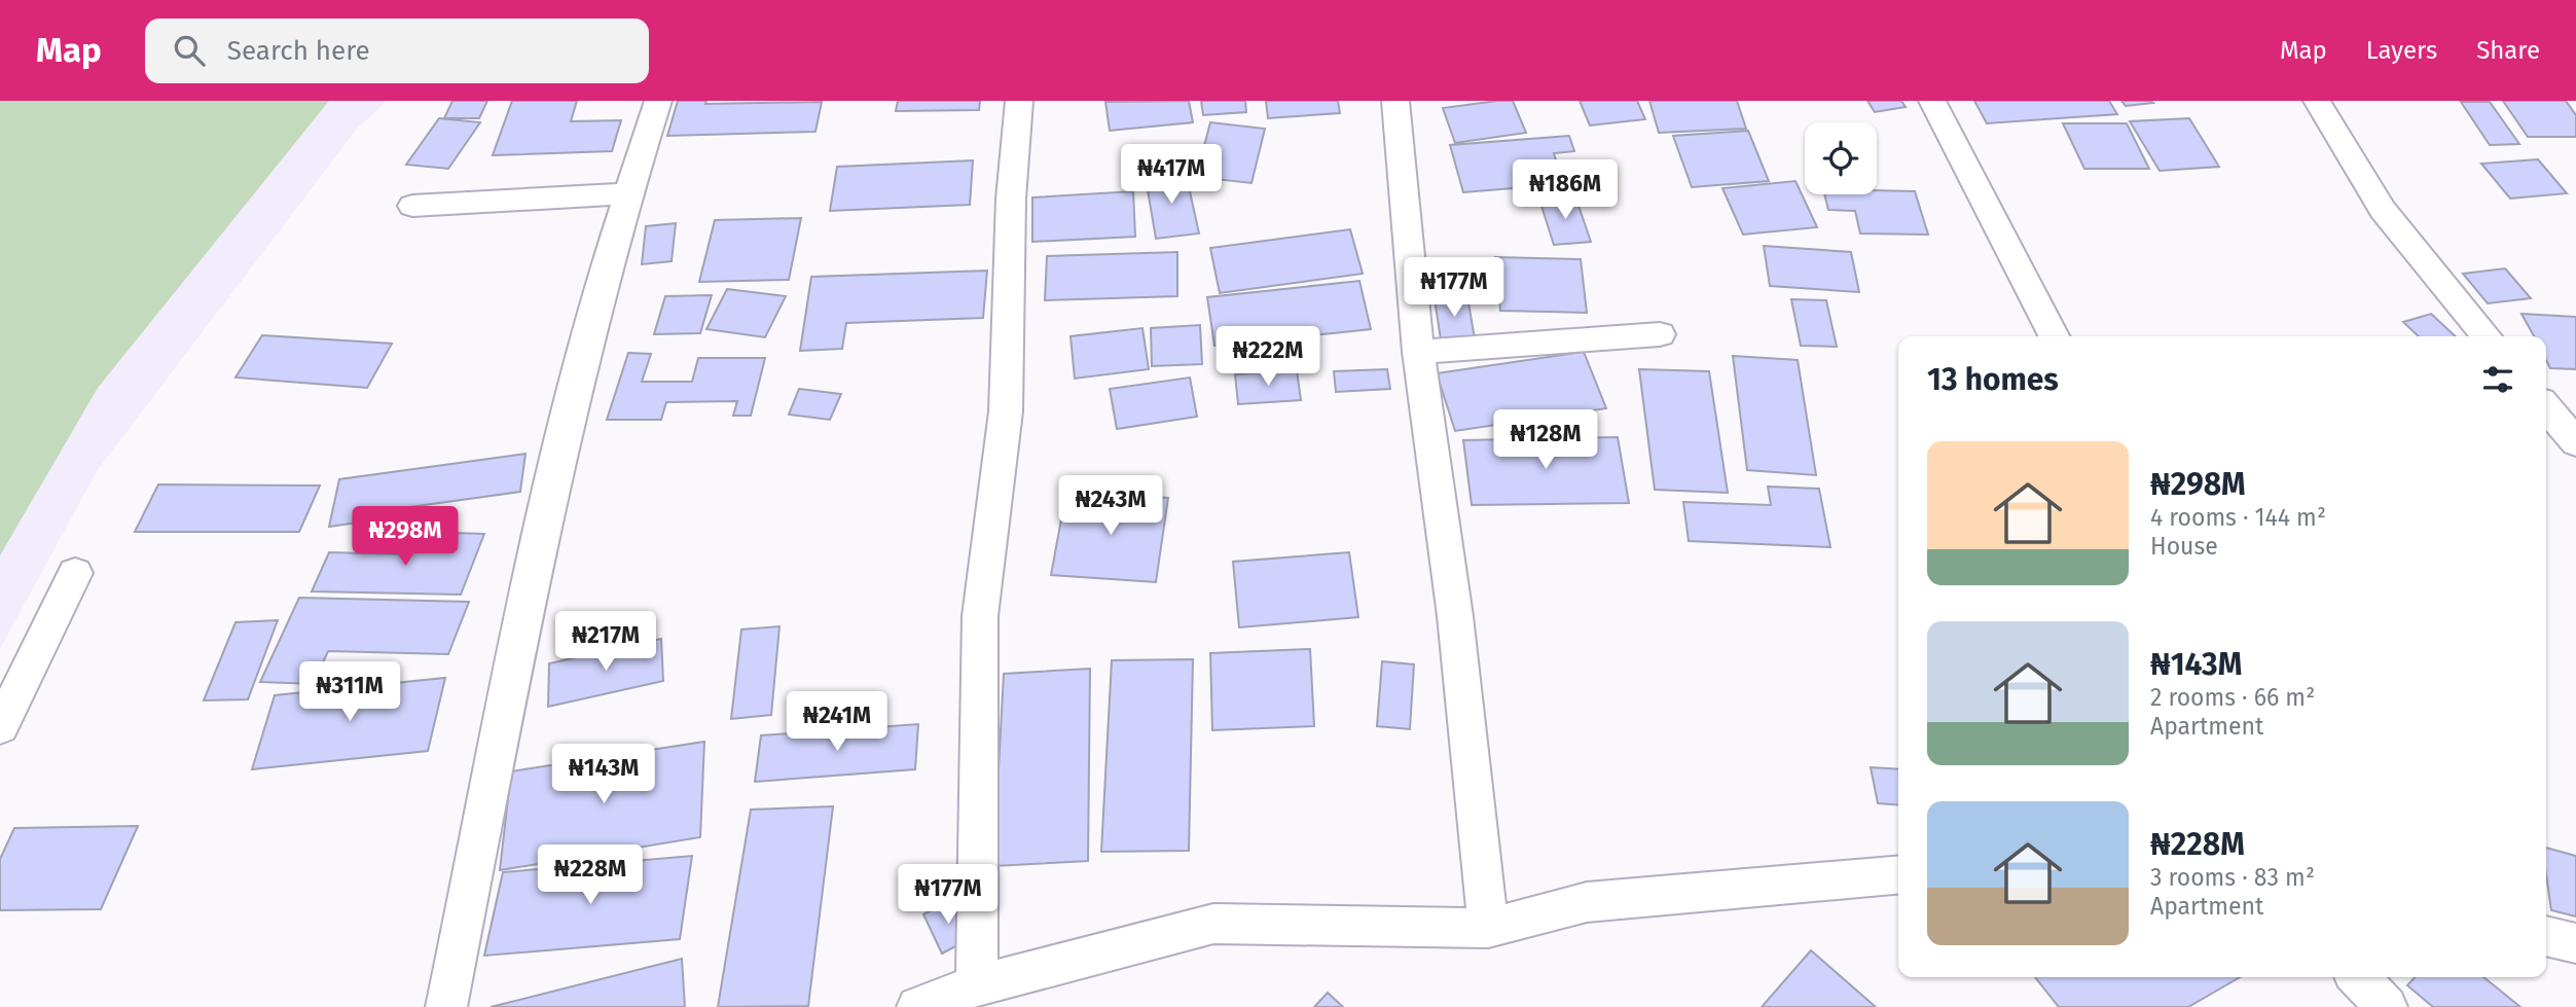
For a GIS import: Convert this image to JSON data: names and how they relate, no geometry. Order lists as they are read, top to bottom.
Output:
{
  "page": {
    "header": "Map",
    "search": "Search here",
    "nav": ["Map", "Layers", "Share"],
    "price": [
      "₦417M",
      "₦186M",
      "₦177M",
      "₦222M",
      "₦128M",
      "₦243M",
      "₦298M",
      "₦217M",
      "₦311M",
      "₦241M",
      "₦143M",
      "₦228M",
      "₦177M"
    ],
    "heading": "13 homes",
    "list": [
      {
        "name": "₦298M",
        "note": "4 rooms · 144 m² · House"
      },
      {
        "name": "₦143M",
        "note": "2 rooms · 66 m² · Apartment"
      },
      {
        "name": "₦228M",
        "note": "3 rooms · 83 m² · Apartment"
      }
    ]
  }
}
